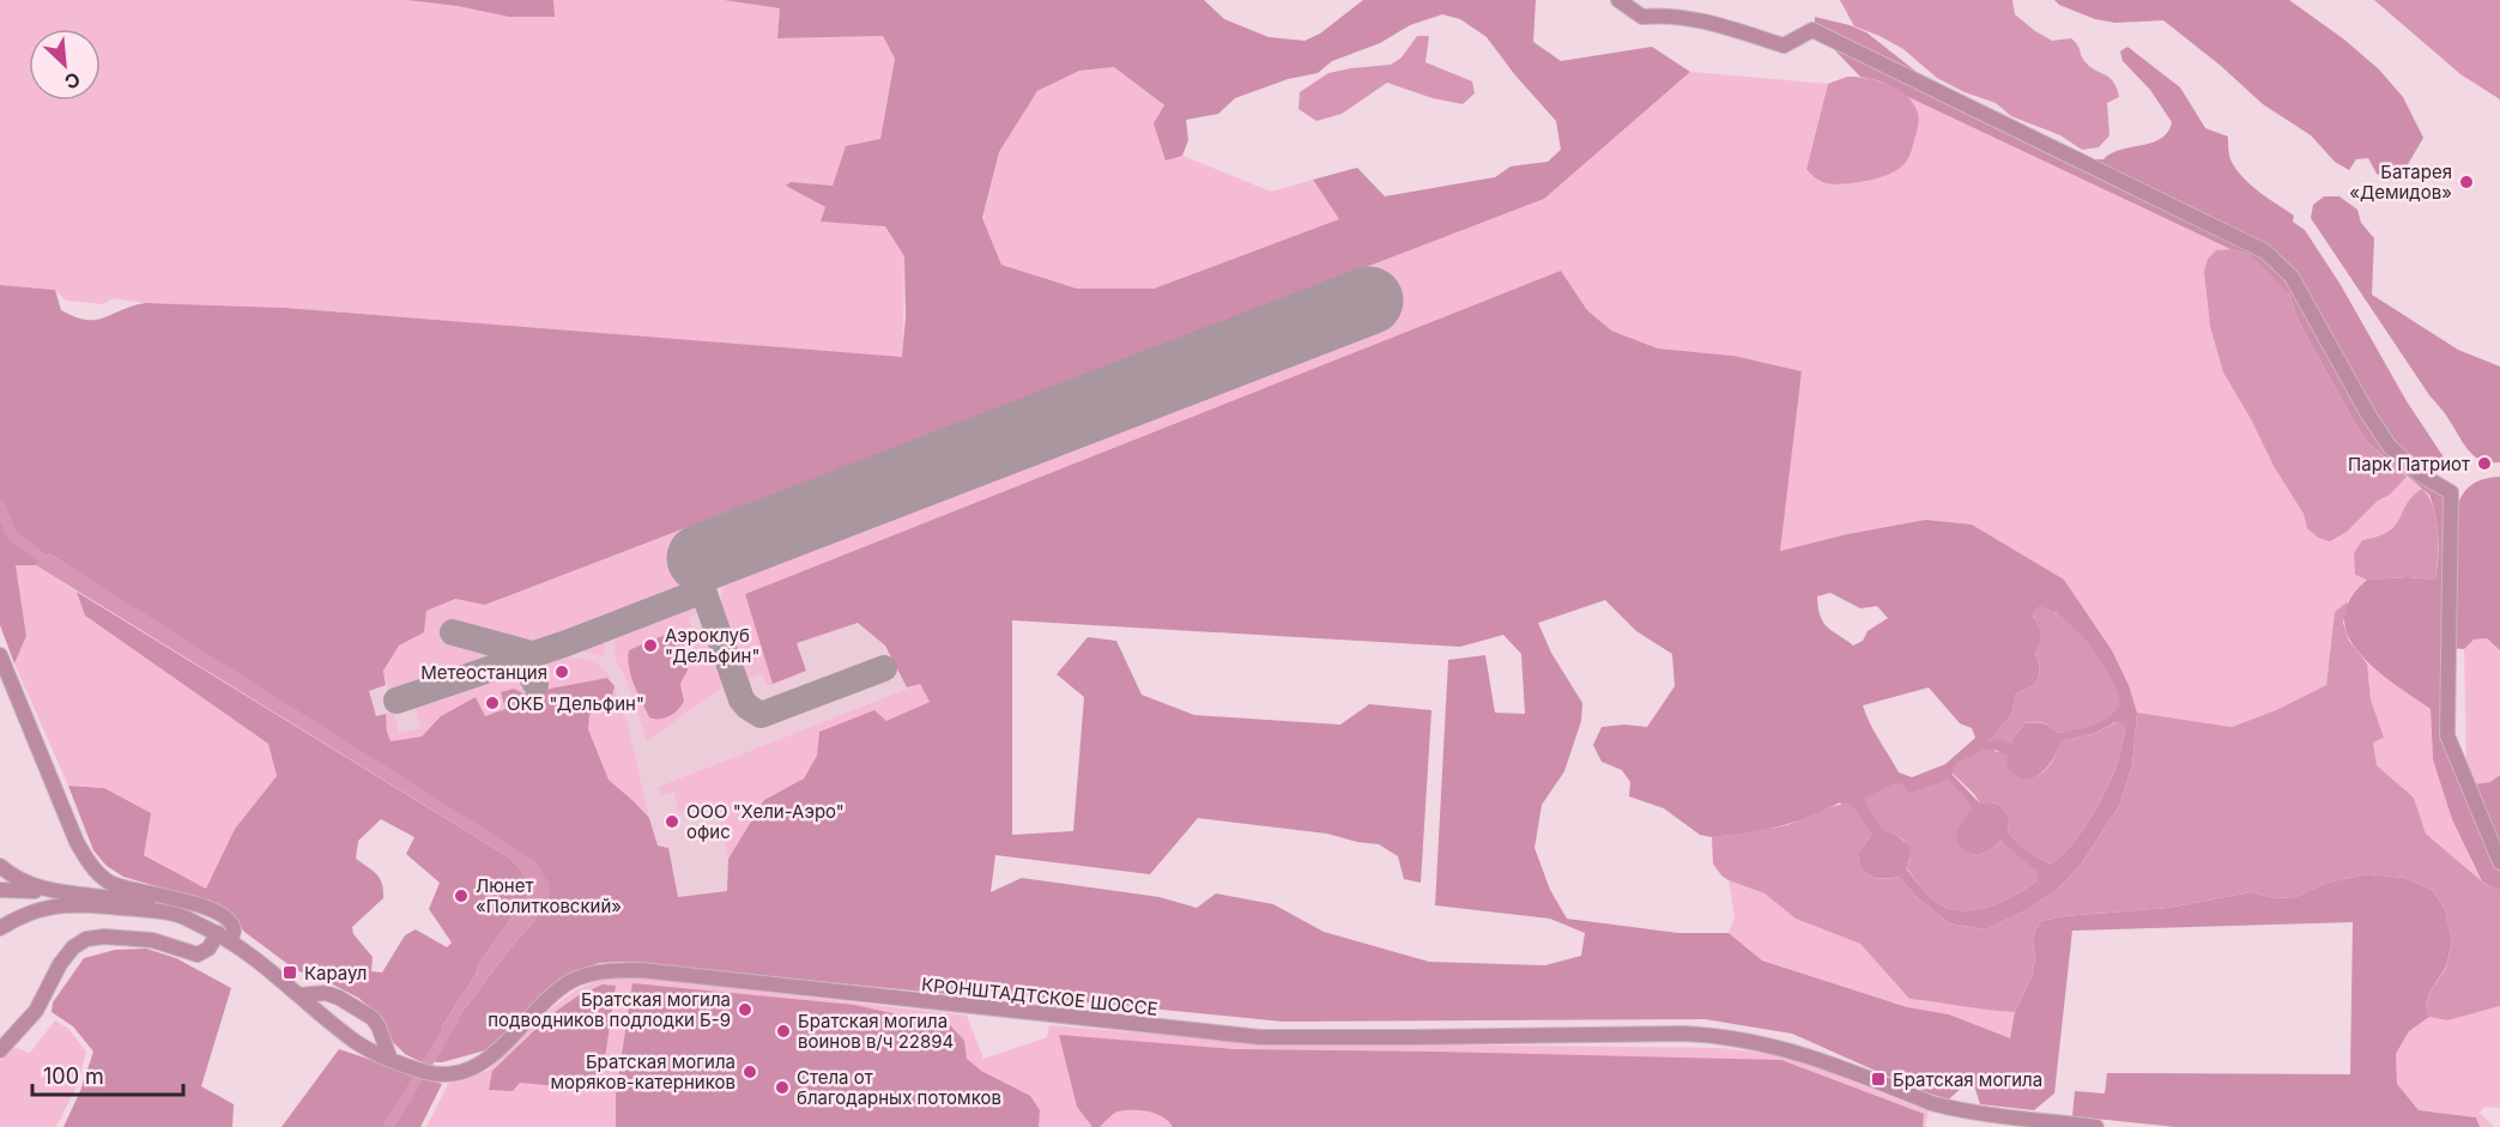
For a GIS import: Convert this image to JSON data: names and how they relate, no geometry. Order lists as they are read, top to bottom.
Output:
{
  "streets": {
    "street": ["КРОНШТАДТСКОЕ ШОССЕ"]
  },
  "places": {
    "other": [
      "Батарея «Демидов»",
      "Парк Патриот",
      "Аэроклуб \"Дельфин\"",
      "Метеостанция",
      "ОКБ \"Дельфин\"",
      "ООО \"Хели-Аэро\" офис",
      "Люнет «Политковский»",
      "Братская могила подводников подлодки Б-9",
      "Братская могила воинов в/ч 22894",
      "Братская могила моряков-катерников",
      "Стела от благодарных потомков"
    ],
    "transit": ["Караул", "Братская могила"]
  },
  "scale_bar": "100 m",
  "north": "bottom right"
}
